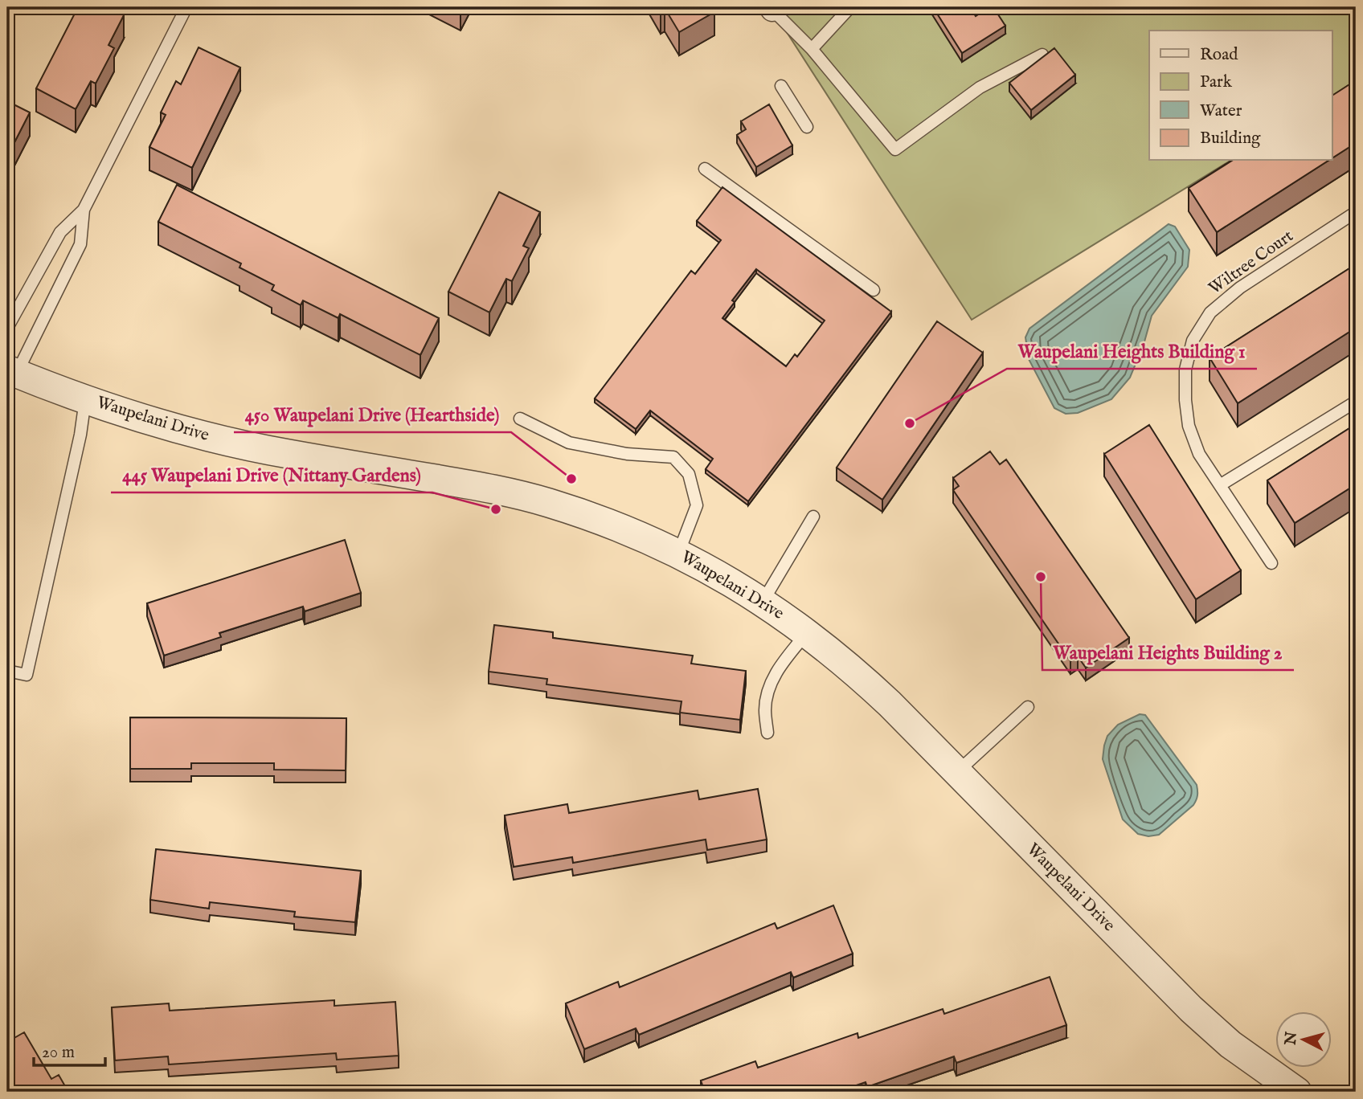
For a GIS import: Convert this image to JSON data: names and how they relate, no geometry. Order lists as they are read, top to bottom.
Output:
{
  "streets": {
    "street": ["Waupelani Drive"],
    "lane": ["Wiltree Court"]
  },
  "places": [
    "Waupelani Heights Building 1",
    "450 Waupelani Drive (Hearthside)",
    "445 Waupelani Drive (Nittany Gardens)",
    "Waupelani Heights Building 2"
  ],
  "legend": [
    "Road",
    "Park",
    "Water",
    "Building"
  ],
  "scale_bar": "20 m",
  "north": "left"
}
